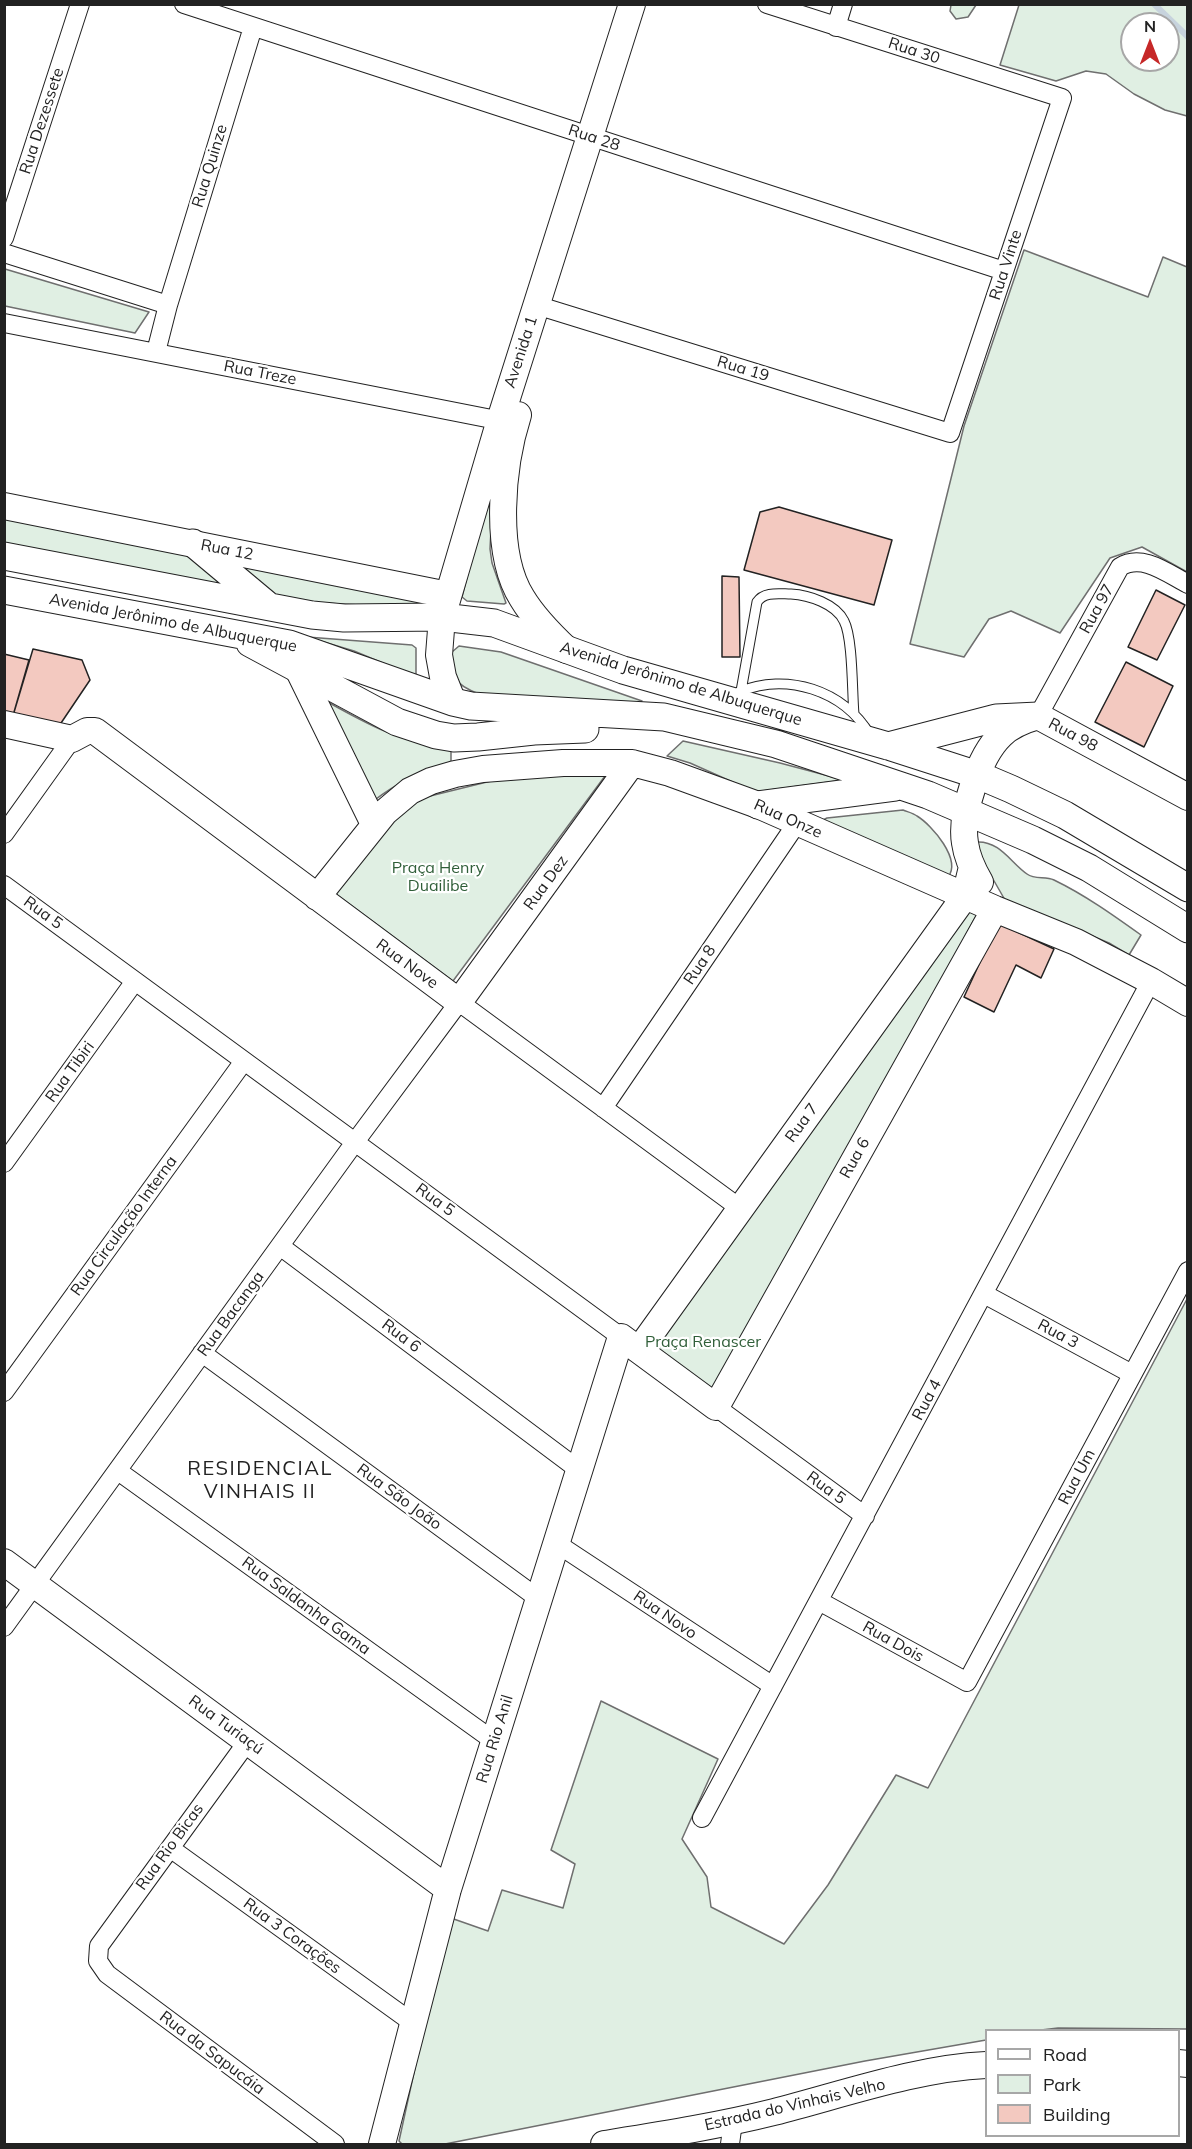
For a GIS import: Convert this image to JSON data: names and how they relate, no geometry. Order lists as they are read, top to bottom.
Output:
{
  "streets": {
    "main road": ["Avenida Jerônimo de Albuquerque"],
    "street": [
      "Rua 30",
      "Rua Dezessete",
      "Rua 28",
      "Rua Quinze",
      "Rua Vinte",
      "Avenida 1",
      "Rua 19",
      "Rua Treze",
      "Rua 12",
      "Rua 97",
      "Rua 98",
      "Rua Onze",
      "Rua Dez",
      "Rua 5",
      "Rua Nove",
      "Rua 8",
      "Rua Tibiri",
      "Rua 7",
      "Rua 6",
      "Rua Circulação Interna",
      "Rua Bacanga",
      "Rua 3",
      "Rua 4",
      "Rua Um",
      "Rua São João",
      "Rua Saldanha Gama",
      "Rua Novo",
      "Rua Dois",
      "Rua Turiaçú",
      "Rua Rio Anil",
      "Rua Rio Bicas",
      "Rua 3 Corações",
      "Rua da Sapucáia",
      "Estrada do Vinhais Velho"
    ]
  },
  "crossings": [
    ["Rua 30", "Rua Vinte"],
    ["Rua 28", "Rua Quinze"],
    ["Rua 28", "Rua Vinte"],
    ["Rua 28", "Avenida 1"],
    ["Rua Quinze", "Rua Treze"],
    ["Rua Vinte", "Rua 19"],
    ["Avenida 1", "Rua 19"],
    ["Avenida 1", "Rua Treze"],
    ["Avenida 1", "Rua 12"],
    ["Avenida 1", "Avenida Jerônimo de Albuquerque"],
    ["Rua 12", "Avenida Jerônimo de Albuquerque"],
    ["Rua 97", "Rua 98"],
    ["Avenida Jerônimo de Albuquerque", "Rua 98"],
    ["Rua Onze", "Rua Dez"],
    ["Rua Onze", "Rua Nove"],
    ["Rua Onze", "Rua 8"],
    ["Rua Onze", "Rua 7"],
    ["Rua Onze", "Rua 6"],
    ["Rua Onze", "Rua 4"],
    ["Rua Dez", "Rua Nove"],
    ["Rua Dez", "Rua Bacanga"],
    ["Rua 5", "Rua Tibiri"],
    ["Rua 5", "Rua 7"],
    ["Rua 5", "Rua 6"],
    ["Rua 5", "Rua Circulação Interna"],
    ["Rua 5", "Rua Bacanga"],
    ["Rua 5", "Rua 4"],
    ["Rua 5", "Rua Rio Anil"],
    ["Rua Nove", "Rua 8"],
    ["Rua Nove", "Rua 7"],
    ["Rua Nove", "Rua Bacanga"],
    ["Rua 7", "Rua Rio Anil"],
    ["Rua 6", "Rua Bacanga"],
    ["Rua 6", "Rua Rio Anil"],
    ["Rua Bacanga", "Rua São João"],
    ["Rua Bacanga", "Rua Saldanha Gama"],
    ["Rua Bacanga", "Rua Turiaçú"],
    ["Rua 3", "Rua 4"],
    ["Rua 3", "Rua Um"],
    ["Rua 4", "Rua Novo"],
    ["Rua 4", "Rua Dois"],
    ["Rua Um", "Rua Dois"],
    ["Rua São João", "Rua Rio Anil"],
    ["Rua Saldanha Gama", "Rua Rio Anil"],
    ["Rua Novo", "Rua Rio Anil"],
    ["Rua Turiaçú", "Rua Rio Anil"],
    ["Rua Turiaçú", "Rua Rio Bicas"],
    ["Rua Rio Anil", "Rua 3 Corações"],
    ["Rua Rio Bicas", "Rua 3 Corações"],
    ["Rua Rio Bicas", "Rua da Sapucáia"]
  ],
  "districts": ["RESIDENCIAL VINHAIS II"],
  "parks": ["Praça Henry Duailibe", "Praça Renascer"],
  "legend": ["Road", "Park", "Building"],
  "north": "top"
}
